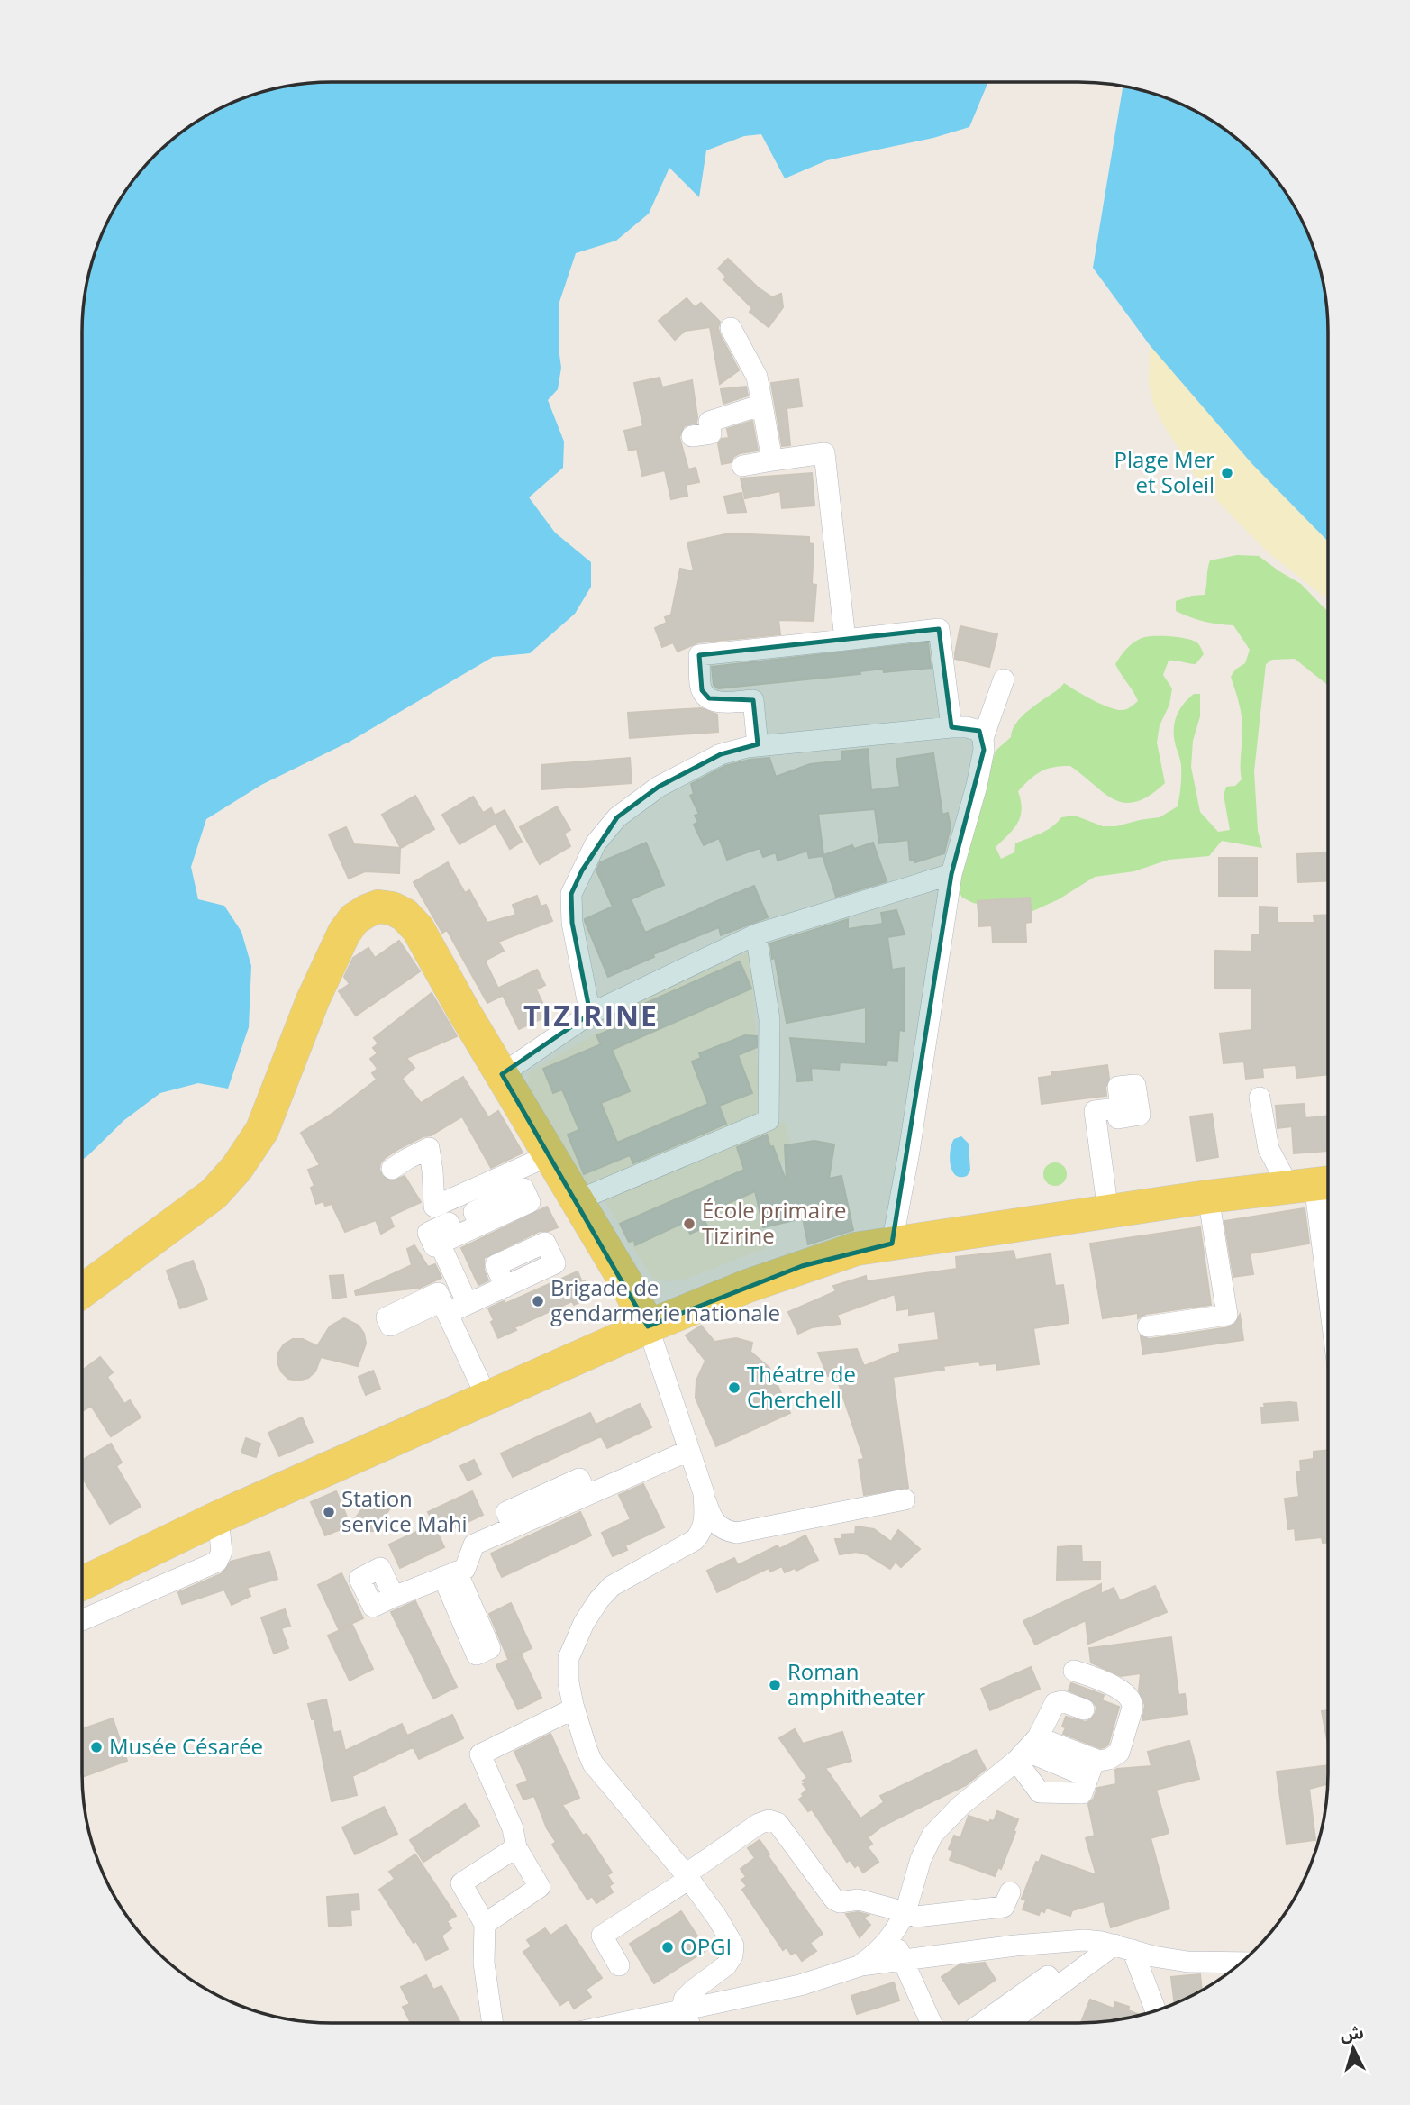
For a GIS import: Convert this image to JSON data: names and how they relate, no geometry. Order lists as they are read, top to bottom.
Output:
{
  "districts": ["TIZIRINE"],
  "places": [
    "Plage Mer et Soleil",
    "École primaire Tizirine",
    "Brigade de gendarmerie nationale",
    "Théatre de Cherchell",
    "Station service Mahi",
    "Roman amphitheater",
    "Musée Césarée",
    "OPGI"
  ],
  "north": "top"
}
